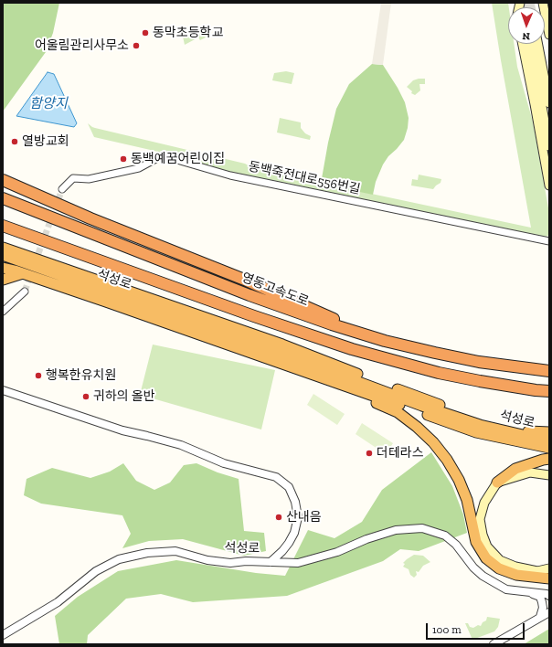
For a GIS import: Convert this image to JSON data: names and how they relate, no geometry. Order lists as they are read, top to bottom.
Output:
{
  "streets": {
    "highway": ["석성로", "영동고속도로"],
    "street": ["동백죽전대로556번길"]
  },
  "water": ["함양지"],
  "places": [
    "동막초등학교",
    "어울림관리사무소",
    "열방교회",
    "동백예꿈어린이집",
    "행복한유치원",
    "귀하의 올반",
    "더테라스",
    "산내음"
  ],
  "scale_bar": "100 m",
  "north": "bottom"
}
